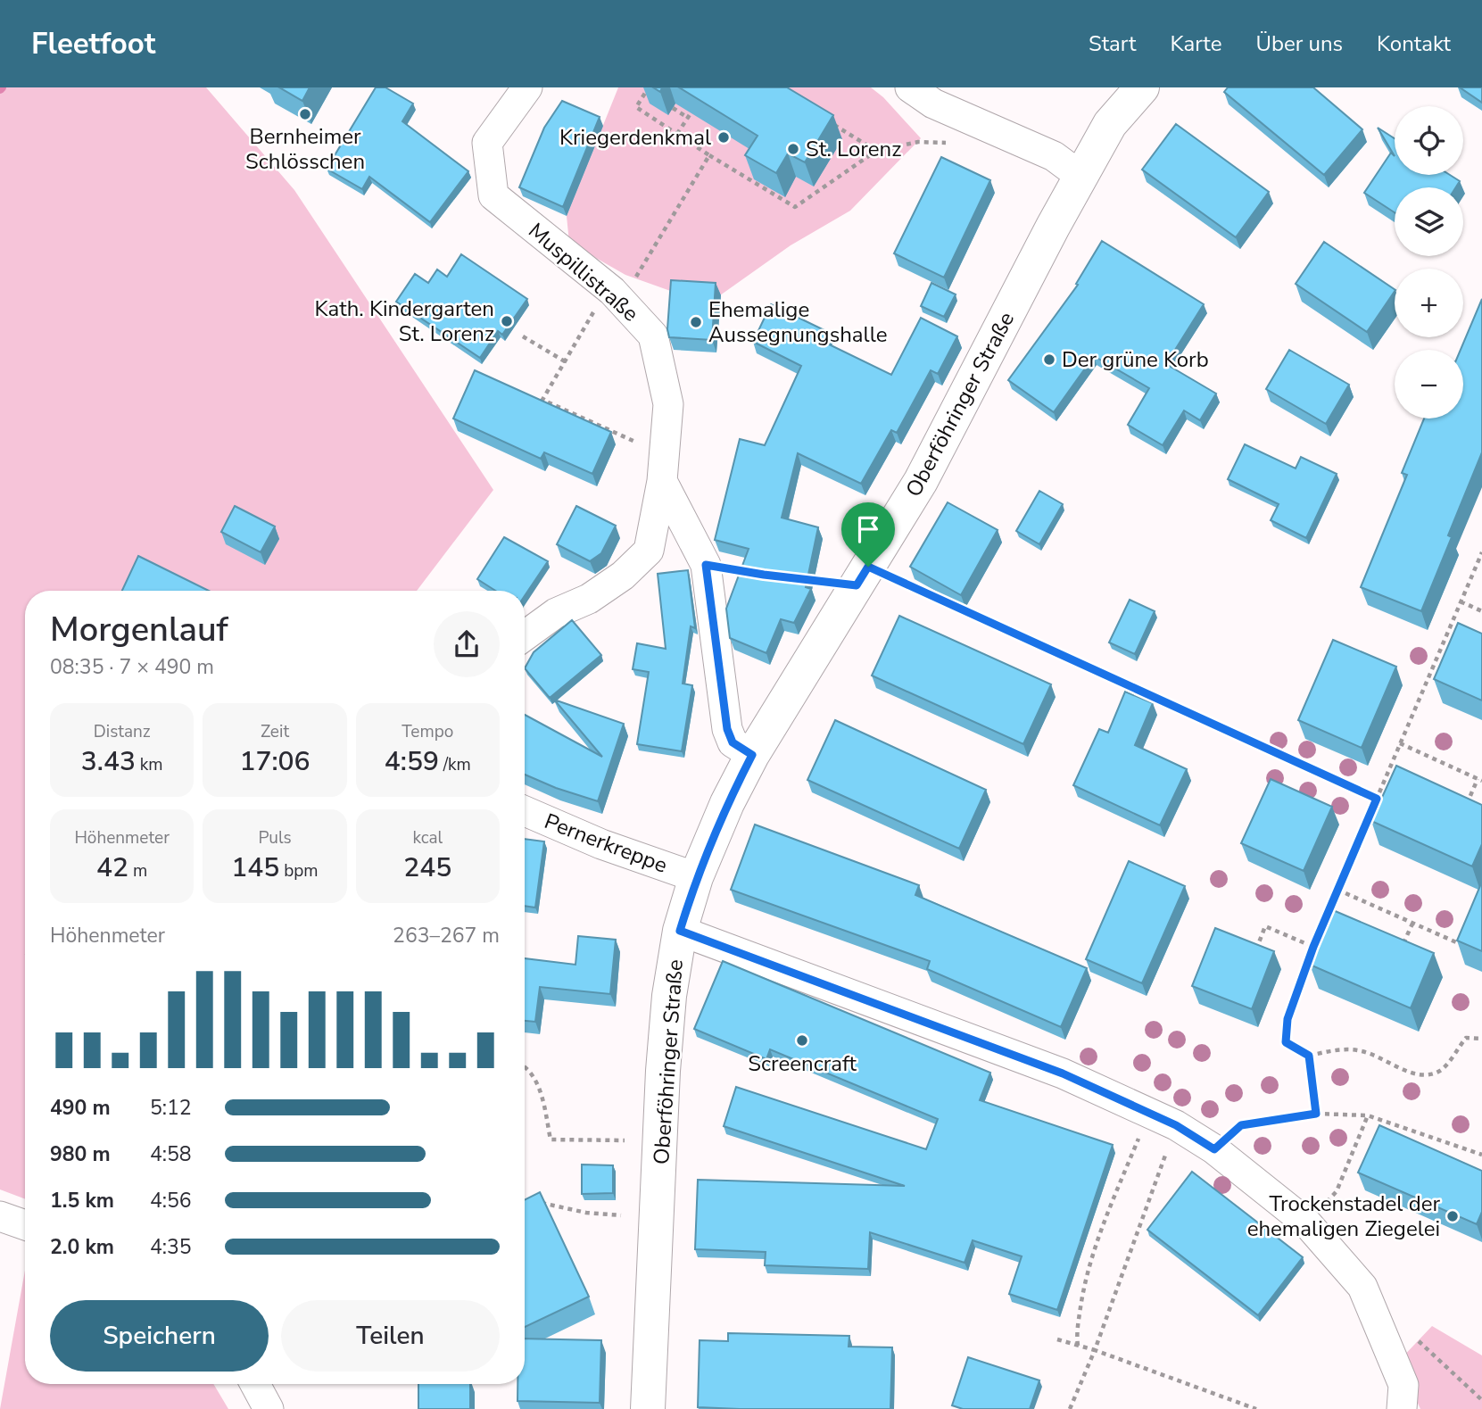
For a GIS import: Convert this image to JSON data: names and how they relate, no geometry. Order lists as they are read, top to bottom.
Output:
{
  "streets": {
    "main road": ["Oberföhringer Straße"],
    "street": ["Muspillistraße", "Pernerkreppe"]
  },
  "crossings": [
    ["Oberföhringer Straße", "Pernerkreppe"]
  ],
  "places": [
    "Bernheimer Schlösschen",
    "Kriegerdenkmal",
    "St. Lorenz",
    "Kath. Kindergarten St. Lorenz",
    "Ehemalige Aussegnungshalle",
    "Der grüne Korb",
    "Screencraft",
    "Trockenstadel der ehemaligen Ziegelei"
  ],
  "page": {
    "header": "Fleetfoot",
    "nav": [
      "Start",
      "Karte",
      "Über uns",
      "Kontakt"
    ],
    "map_buttons": ["+", "−"],
    "heading": ["Morgenlauf", "08:35 · 7 × 490 m"],
    "stats": [
      ["Distanz", "3.43 km"],
      ["Zeit", "17:06"],
      ["Tempo", "4:59 /km"],
      ["Höhenmeter", "42 m"],
      ["Puls", "145 bpm"],
      ["kcal", "245"]
    ],
    "chart": ["Höhenmeter", "263–267 m"],
    "list": [
      {
        "name": "490 m",
        "note": "5:12"
      },
      {
        "name": "980 m",
        "note": "4:58"
      },
      {
        "name": "1.5 km",
        "note": "4:56"
      },
      {
        "name": "2.0 km",
        "note": "4:35"
      }
    ],
    "buttons": ["Speichern", "Teilen"]
  }
}
